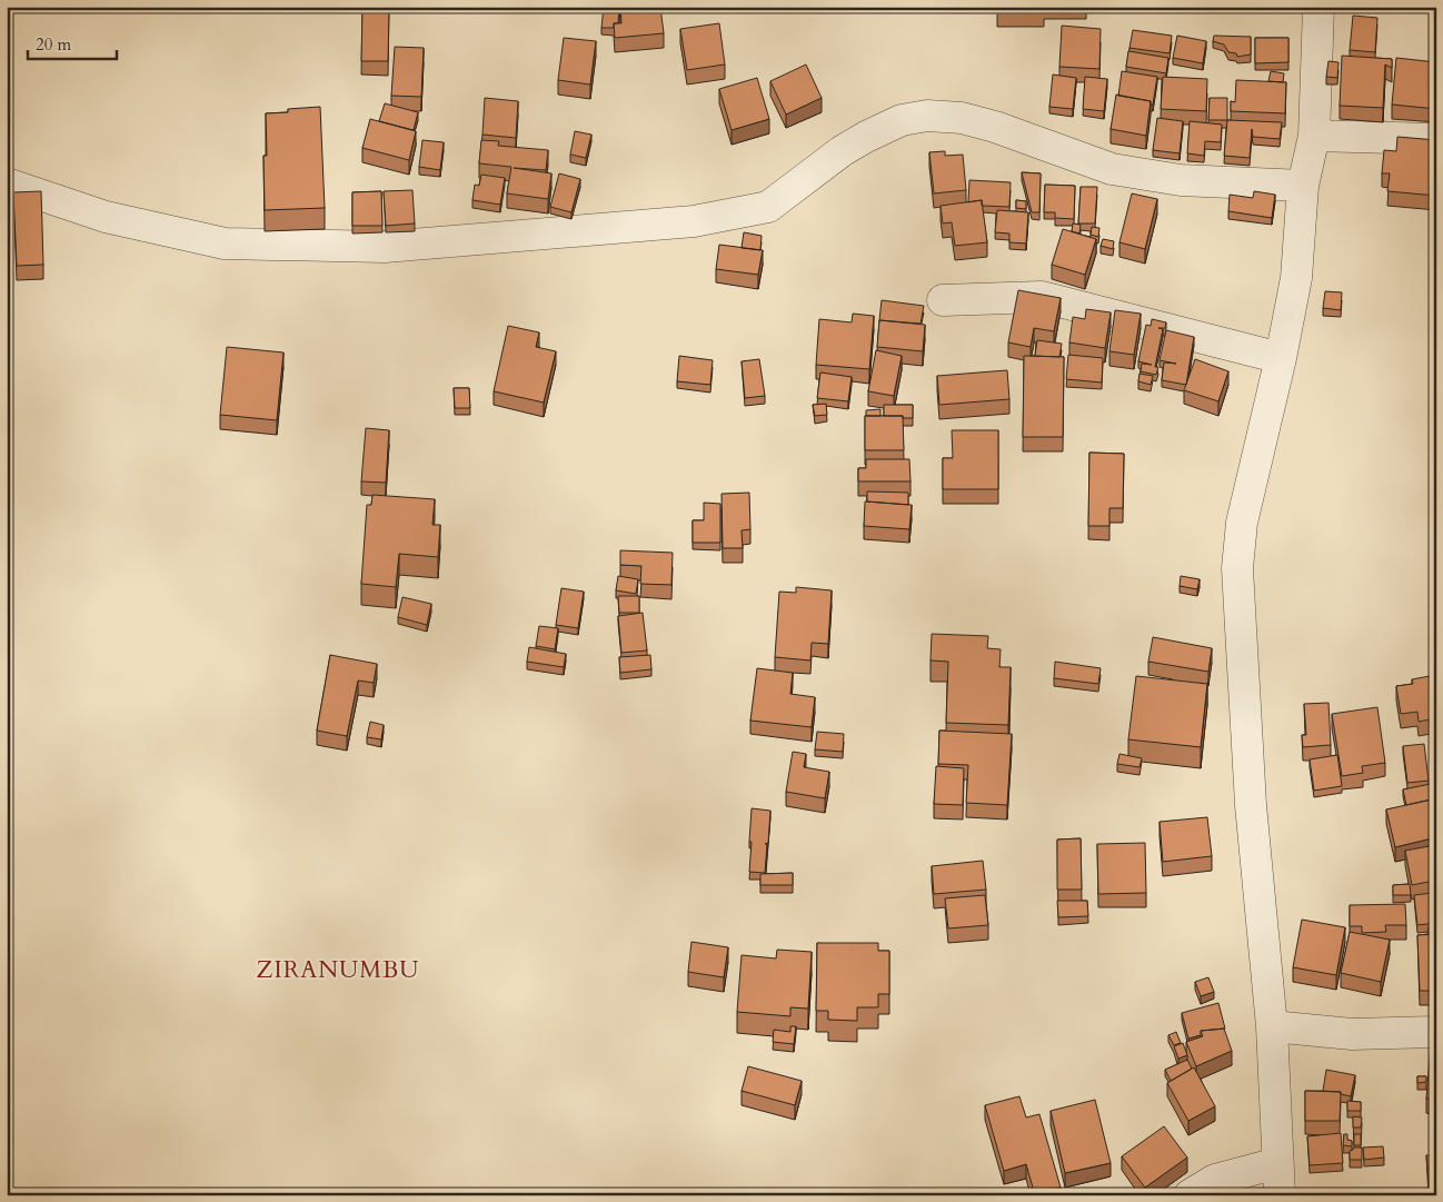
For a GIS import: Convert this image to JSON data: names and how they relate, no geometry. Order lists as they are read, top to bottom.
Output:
{
  "districts": ["ZIRANUMBU"],
  "scale_bar": "20 m"
}
